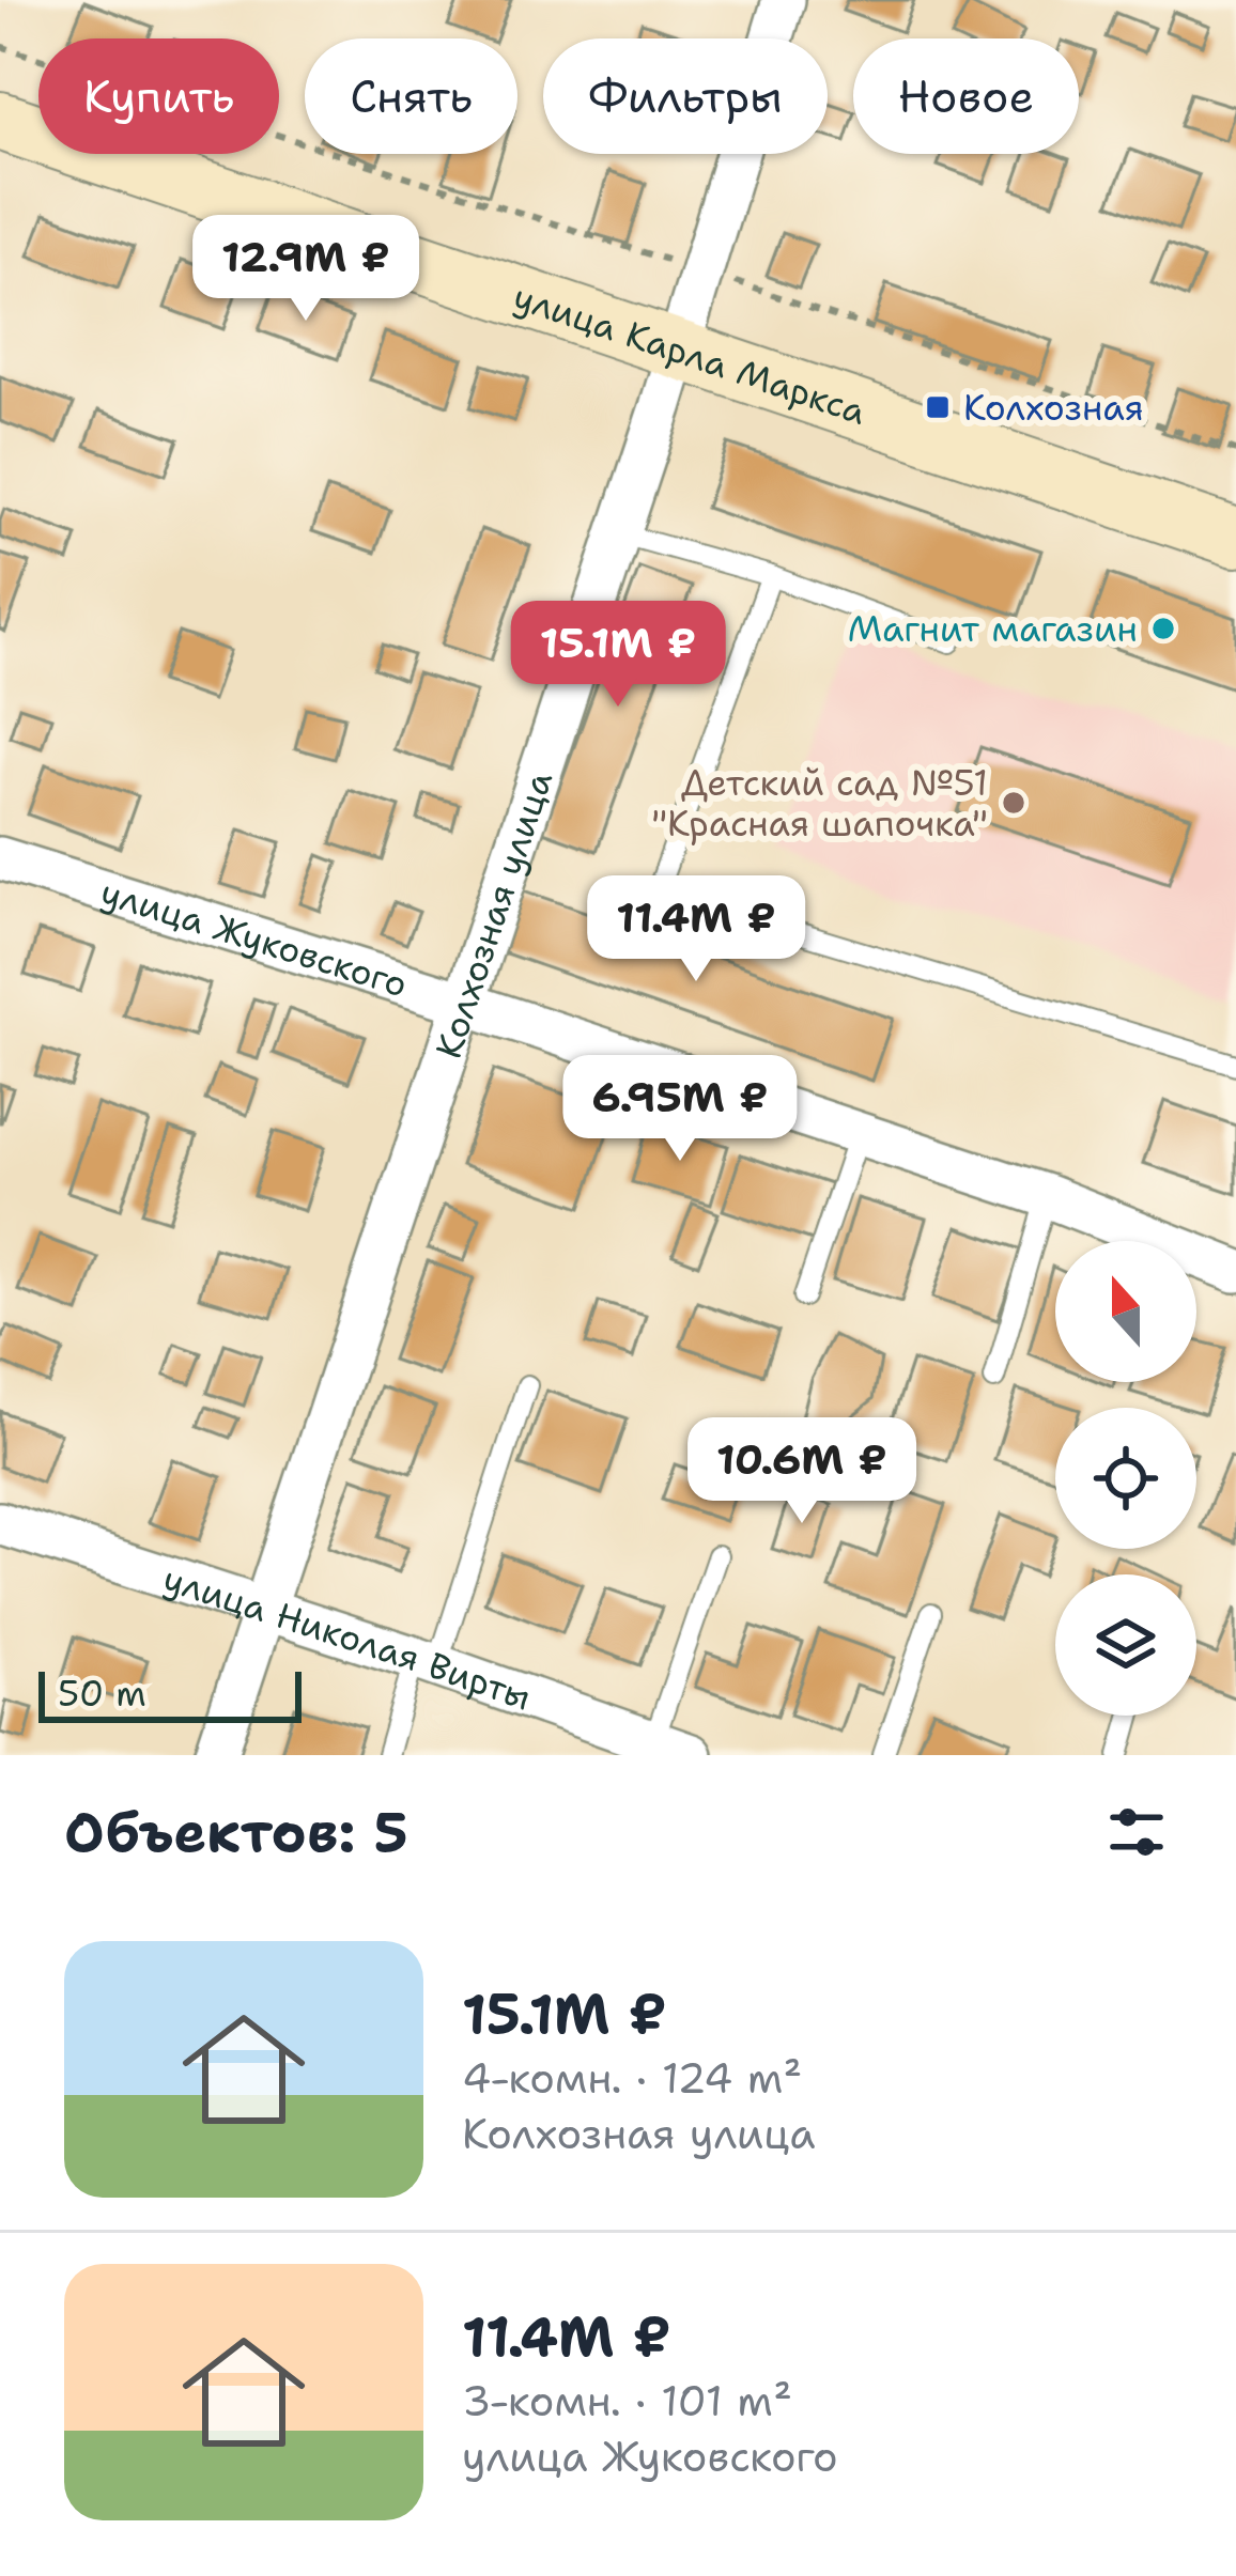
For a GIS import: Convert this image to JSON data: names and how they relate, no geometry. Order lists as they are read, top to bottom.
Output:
{
  "streets": {
    "main road": ["улица Карла Маркса"],
    "street": ["Колхозная улица", "улица Жуковского", "улица Николая Вирты"]
  },
  "crossings": [
    ["улица Карла Маркса", "Колхозная улица"],
    ["Колхозная улица", "улица Жуковского"],
    ["Колхозная улица", "улица Николая Вирты"]
  ],
  "places": {
    "transit": ["Колхозная"],
    "other": ["Магнит магазин", "Детский сад №51 \"Красная шапочка\""]
  },
  "scale_bar": "50 m",
  "north": "top",
  "page": {
    "chip": [
      "Купить",
      "Снять",
      "Фильтры",
      "Новое"
    ],
    "price": [
      "12.9M ₽",
      "15.1M ₽",
      "11.4M ₽",
      "6.95M ₽",
      "10.6M ₽"
    ],
    "scale": "50 m",
    "heading": "Объектов: 5",
    "list": [
      {
        "name": "15.1M ₽",
        "note": "4-комн. · 124 m² · Колхозная улица"
      },
      {
        "name": "11.4M ₽",
        "note": "3-комн. · 101 m² · улица Жуковского"
      }
    ]
  }
}
